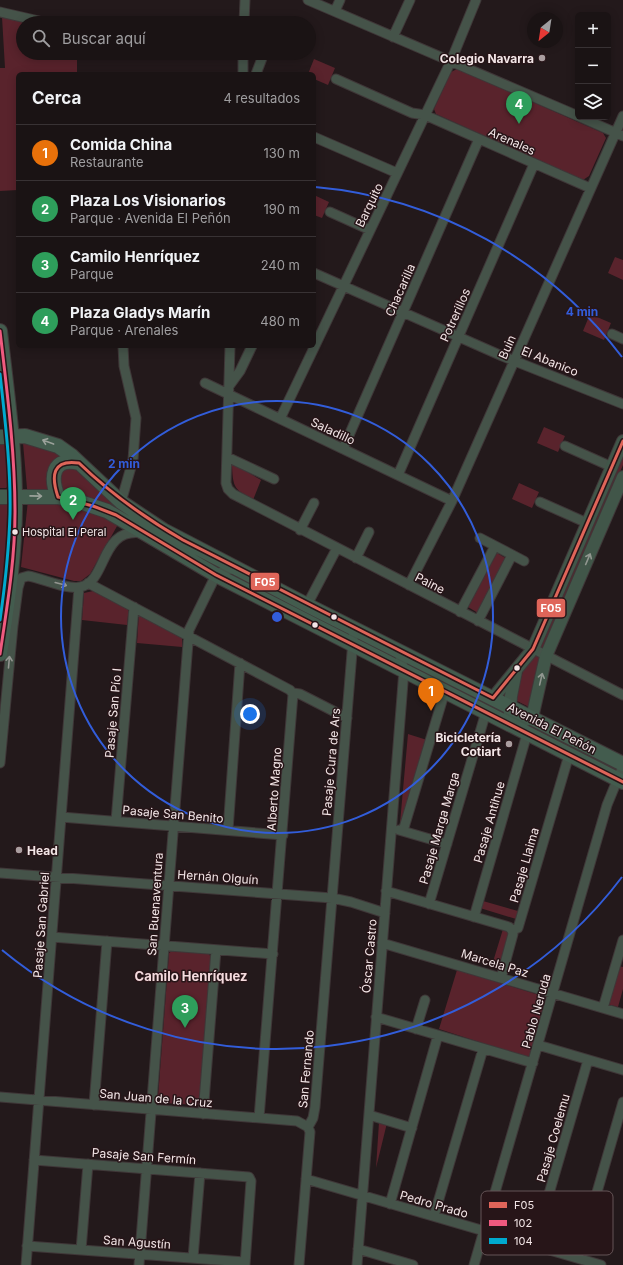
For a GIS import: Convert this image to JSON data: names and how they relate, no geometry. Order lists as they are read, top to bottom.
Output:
{
  "streets": {
    "main road": ["Avenida El Peñón"],
    "street": [
      "Arenales",
      "Barquito",
      "Chacarilla",
      "Potrerillos",
      "Buin",
      "El Abanico",
      "Saladillo",
      "Paine",
      "Pasaje San Pío I",
      "Pasaje Cura de Ars",
      "Alberto Magno",
      "Pasaje San Benito",
      "Pasaje Antihue",
      "Pasaje Marga Marga",
      "Pasaje Llaima",
      "Hernán Olguín",
      "San Buenaventura",
      "Pasaje San Gabriel",
      "Óscar Castro",
      "Marcela Paz",
      "Pablo Neruda",
      "San Fernando",
      "San Juan de la Cruz",
      "Pasaje Coelemu",
      "Pasaje San Fermín",
      "Pedro Prado",
      "San Agustín"
    ]
  },
  "crossings": [
    ["Arenales", "Barquito"],
    ["Arenales", "Chacarilla"],
    ["Arenales", "Potrerillos"],
    ["Arenales", "Buin"],
    ["Barquito", "El Abanico"],
    ["Barquito", "Saladillo"],
    ["Chacarilla", "El Abanico"],
    ["Chacarilla", "Saladillo"],
    ["Potrerillos", "El Abanico"],
    ["Potrerillos", "Saladillo"],
    ["Buin", "El Abanico"],
    ["Buin", "Saladillo"],
    ["Buin", "Paine"],
    ["Pasaje San Pío I", "Pasaje San Benito"],
    ["Avenida El Peñón", "Pasaje Cura de Ars"],
    ["Avenida El Peñón", "Pasaje Antihue"],
    ["Avenida El Peñón", "Pasaje Marga Marga"],
    ["Avenida El Peñón", "Pasaje Llaima"],
    ["Avenida El Peñón", "San Buenaventura"],
    ["Avenida El Peñón", "Óscar Castro"],
    ["Avenida El Peñón", "Pablo Neruda"],
    ["Pasaje Cura de Ars", "Hernán Olguín"],
    ["Pasaje Cura de Ars", "San Fernando"],
    ["Alberto Magno", "Pasaje San Benito"],
    ["Alberto Magno", "Hernán Olguín"],
    ["Alberto Magno", "San Juan de la Cruz"],
    ["Pasaje San Benito", "San Buenaventura"],
    ["Pasaje San Benito", "Pasaje San Gabriel"],
    ["Pasaje Llaima", "Marcela Paz"],
    ["Hernán Olguín", "San Buenaventura"],
    ["Hernán Olguín", "Pasaje San Gabriel"],
    ["Hernán Olguín", "Óscar Castro"],
    ["Hernán Olguín", "San Fernando"],
    ["San Buenaventura", "San Juan de la Cruz"],
    ["San Buenaventura", "Pasaje San Fermín"],
    ["San Buenaventura", "San Agustín"],
    ["Pasaje San Gabriel", "San Juan de la Cruz"],
    ["Pasaje San Gabriel", "Pasaje San Fermín"],
    ["Pasaje San Gabriel", "San Agustín"],
    ["Óscar Castro", "Marcela Paz"],
    ["Óscar Castro", "Pedro Prado"],
    ["Marcela Paz", "Pablo Neruda"],
    ["San Fernando", "San Juan de la Cruz"],
    ["San Fernando", "Pedro Prado"],
    ["Pasaje San Fermín", "San Agustín"]
  ],
  "districts": ["Camilo Henríquez"],
  "places": [
    "Colegio Navarra",
    "Hospital El Peral",
    "Bicicletería Cotiart",
    "Head"
  ],
  "lines": ["transit line 102", "transit line 104", "transit line F05"],
  "legend": ["F05", "102", "104"],
  "north": "bottom left",
  "page": {
    "map_buttons": ["+", "−"],
    "search": "Buscar aquí",
    "heading": ["Cerca", "4 resultados"],
    "pins": [
      "4",
      "2",
      "1",
      "3"
    ],
    "list": [
      {
        "mark": "1",
        "name": "Comida China",
        "note": "Restaurante",
        "value": "130 m"
      },
      {
        "mark": "2",
        "name": "Plaza Los Visionarios",
        "note": "Parque · Avenida El Peñón",
        "value": "190 m"
      },
      {
        "mark": "3",
        "name": "Camilo Henríquez",
        "note": "Parque",
        "value": "240 m"
      },
      {
        "mark": "4",
        "name": "Plaza Gladys Marín",
        "note": "Parque · Arenales",
        "value": "480 m"
      }
    ]
  },
  "rings": ["4 min", "2 min"]
}
